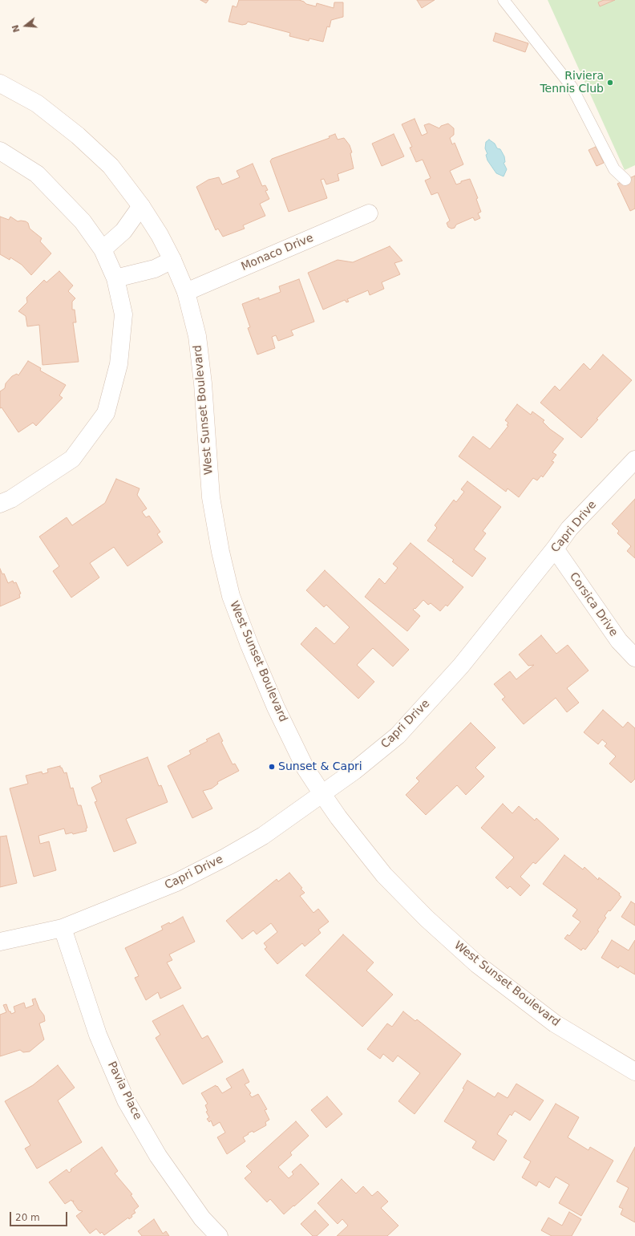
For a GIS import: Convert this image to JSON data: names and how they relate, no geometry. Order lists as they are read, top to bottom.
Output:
{
  "streets": {
    "street": [
      "Monaco Drive",
      "West Sunset Boulevard",
      "Capri Drive",
      "Corsica Drive",
      "Pavia Place"
    ]
  },
  "crossings": [
    ["Monaco Drive", "West Sunset Boulevard"],
    ["West Sunset Boulevard", "Capri Drive"],
    ["Capri Drive", "Corsica Drive"],
    ["Capri Drive", "Pavia Place"]
  ],
  "places": ["Riviera Tennis Club", "Sunset & Capri"],
  "scale_bar": "20 m",
  "north": "left"
}
